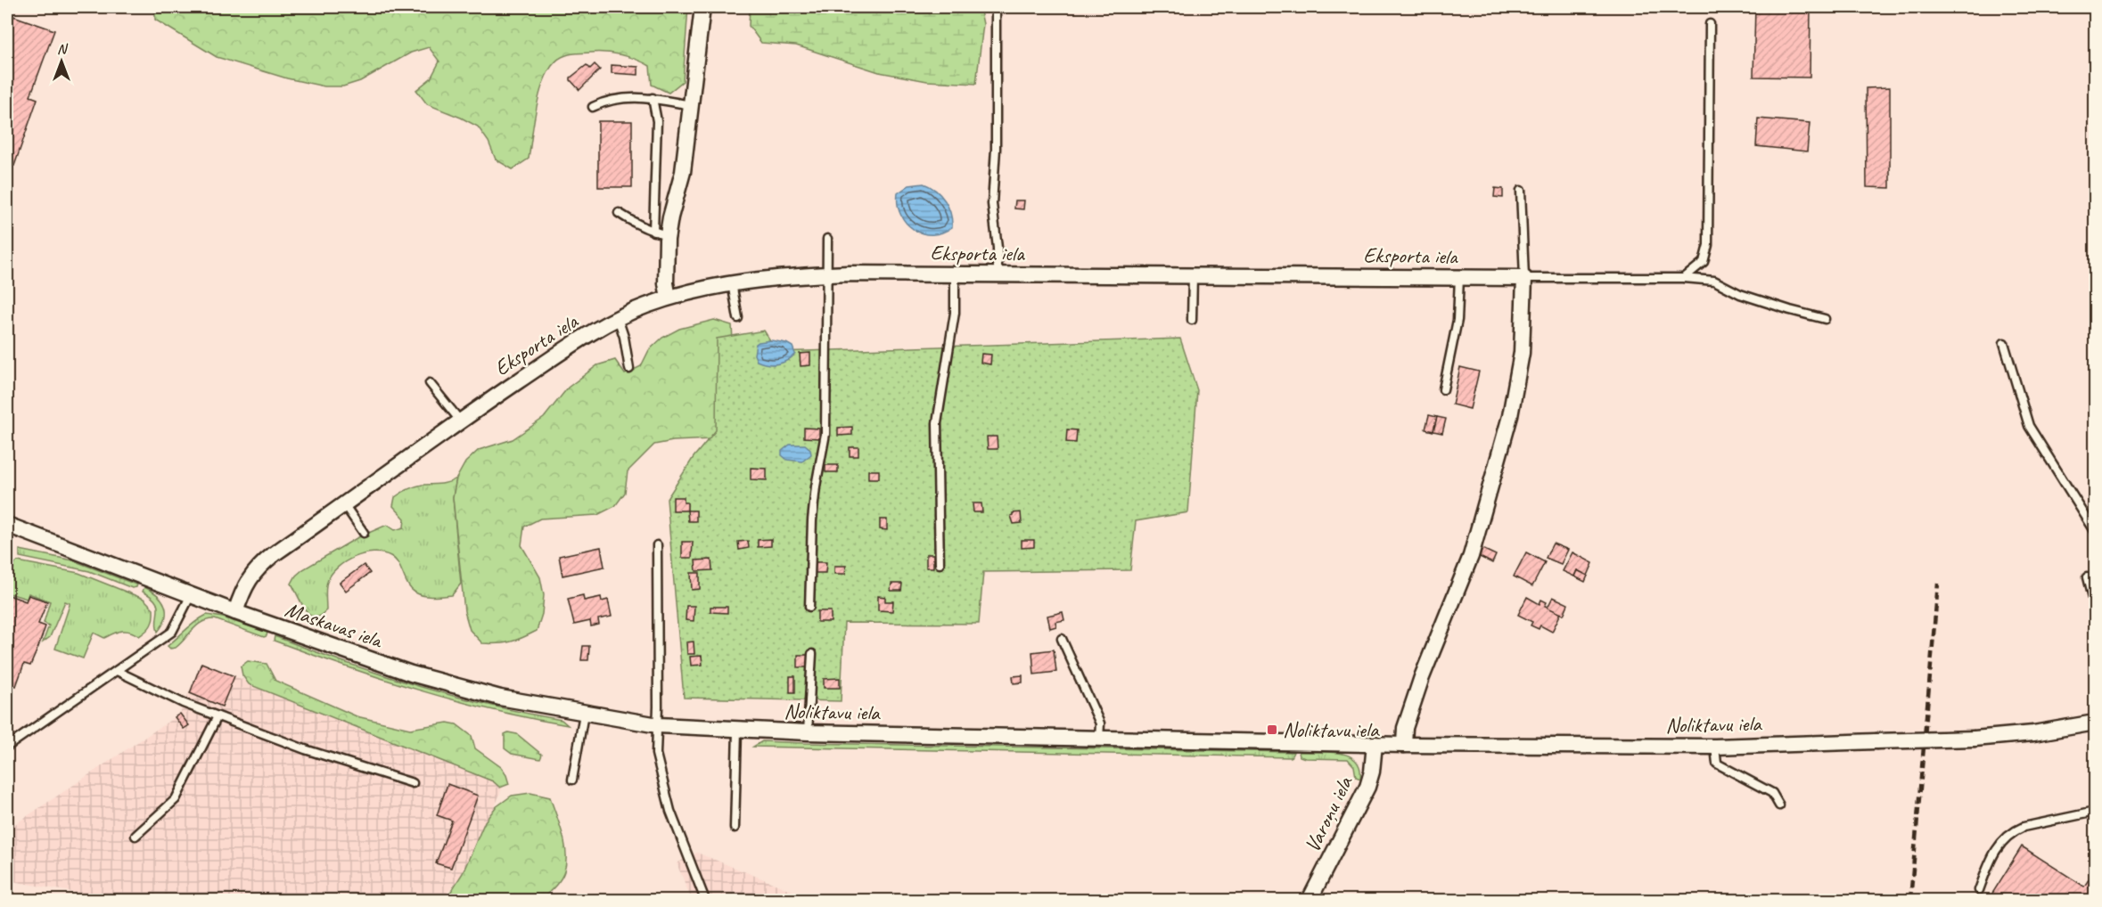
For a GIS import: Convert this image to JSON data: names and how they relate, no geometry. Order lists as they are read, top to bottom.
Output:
{
  "streets": {
    "street": [
      "Eksporta iela",
      "Maskavas iela",
      "Noliktavu iela",
      "Varoņu iela"
    ]
  },
  "crossings": [
    ["Eksporta iela", "Maskavas iela"],
    ["Maskavas iela", "Noliktavu iela"],
    ["Noliktavu iela", "Varoņu iela"]
  ],
  "places": {
    "transit": ["Noliktavu iela"]
  },
  "north": "top"
}
